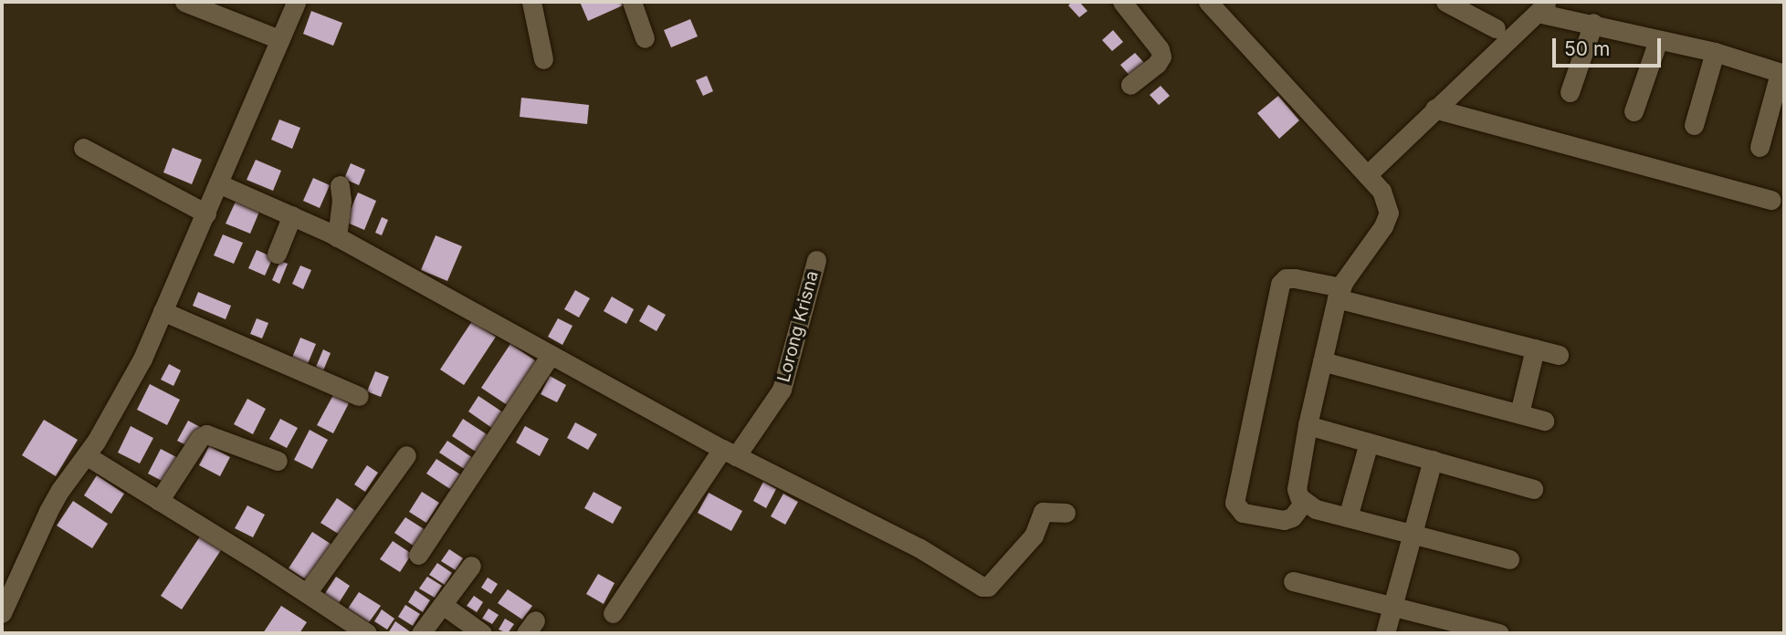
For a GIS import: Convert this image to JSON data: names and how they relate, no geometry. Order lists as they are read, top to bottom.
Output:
{
  "streets": {
    "street": ["Lorong Krisna"]
  },
  "scale_bar": "50 m"
}
